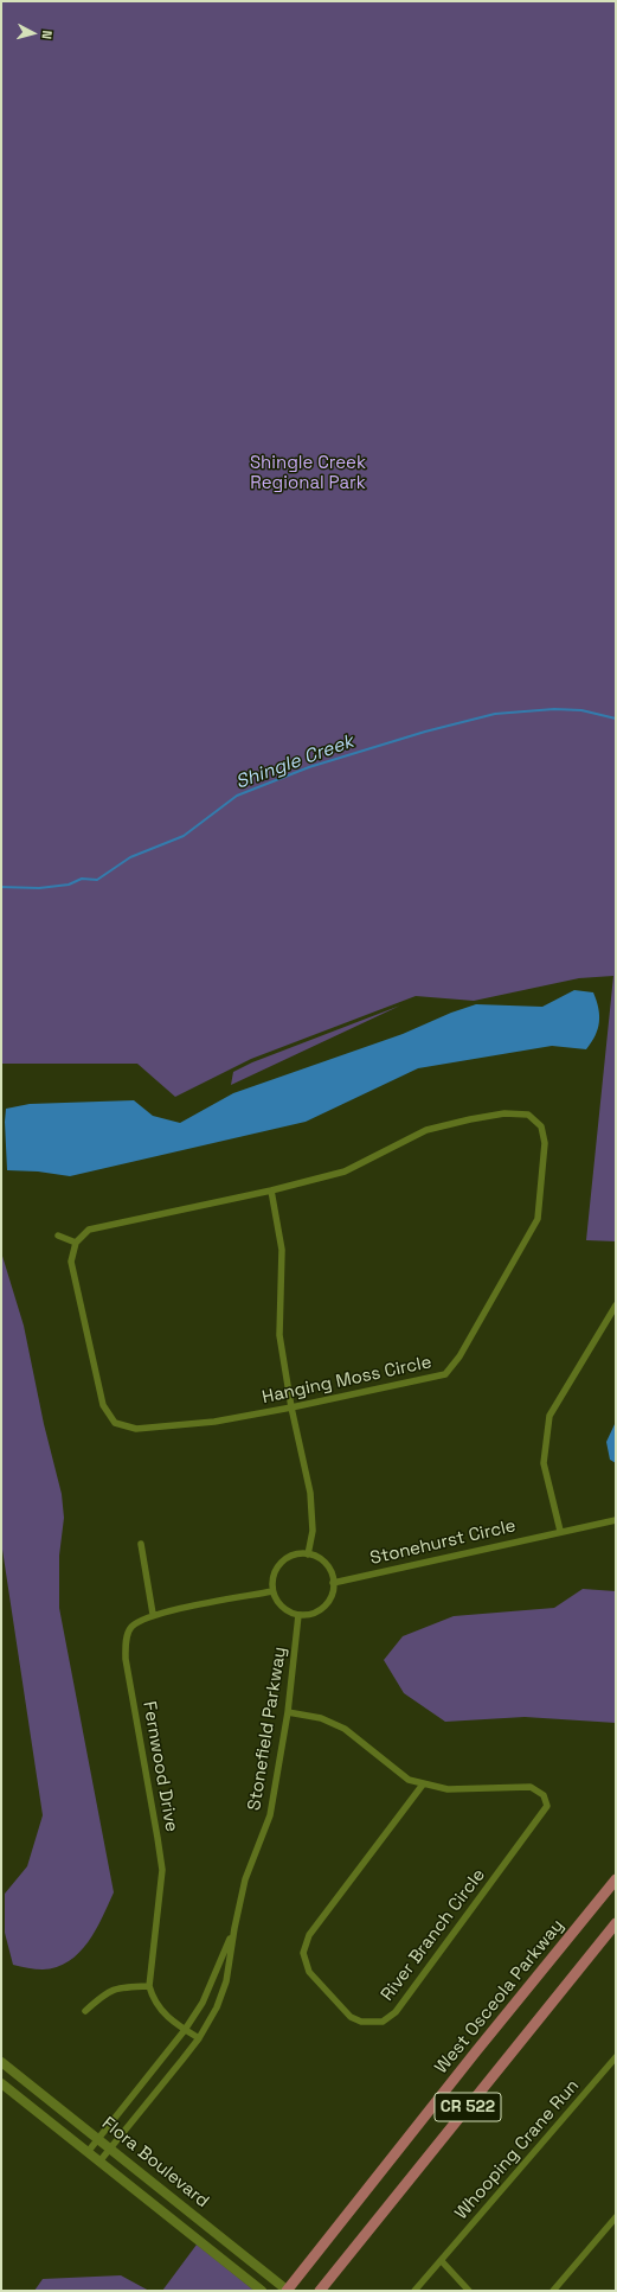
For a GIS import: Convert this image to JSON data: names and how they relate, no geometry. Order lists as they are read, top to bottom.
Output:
{
  "streets": {
    "main road": ["West Osceola Parkway", "CR 522"],
    "street": [
      "Hanging Moss Circle",
      "Stonehurst Circle",
      "Stonefield Parkway",
      "Fernwood Drive",
      "River Branch Circle",
      "Whooping Crane Run",
      "Flora Boulevard"
    ]
  },
  "crossings": [
    ["Stonehurst Circle", "Stonefield Parkway"],
    ["Stonehurst Circle", "Fernwood Drive"],
    ["Stonefield Parkway", "Fernwood Drive"],
    ["Stonefield Parkway", "River Branch Circle"],
    ["Stonefield Parkway", "Flora Boulevard"],
    ["West Osceola Parkway", "Flora Boulevard"]
  ],
  "water": ["Shingle Creek"],
  "parks": ["Shingle Creek Regional Park"],
  "north": "right"
}
